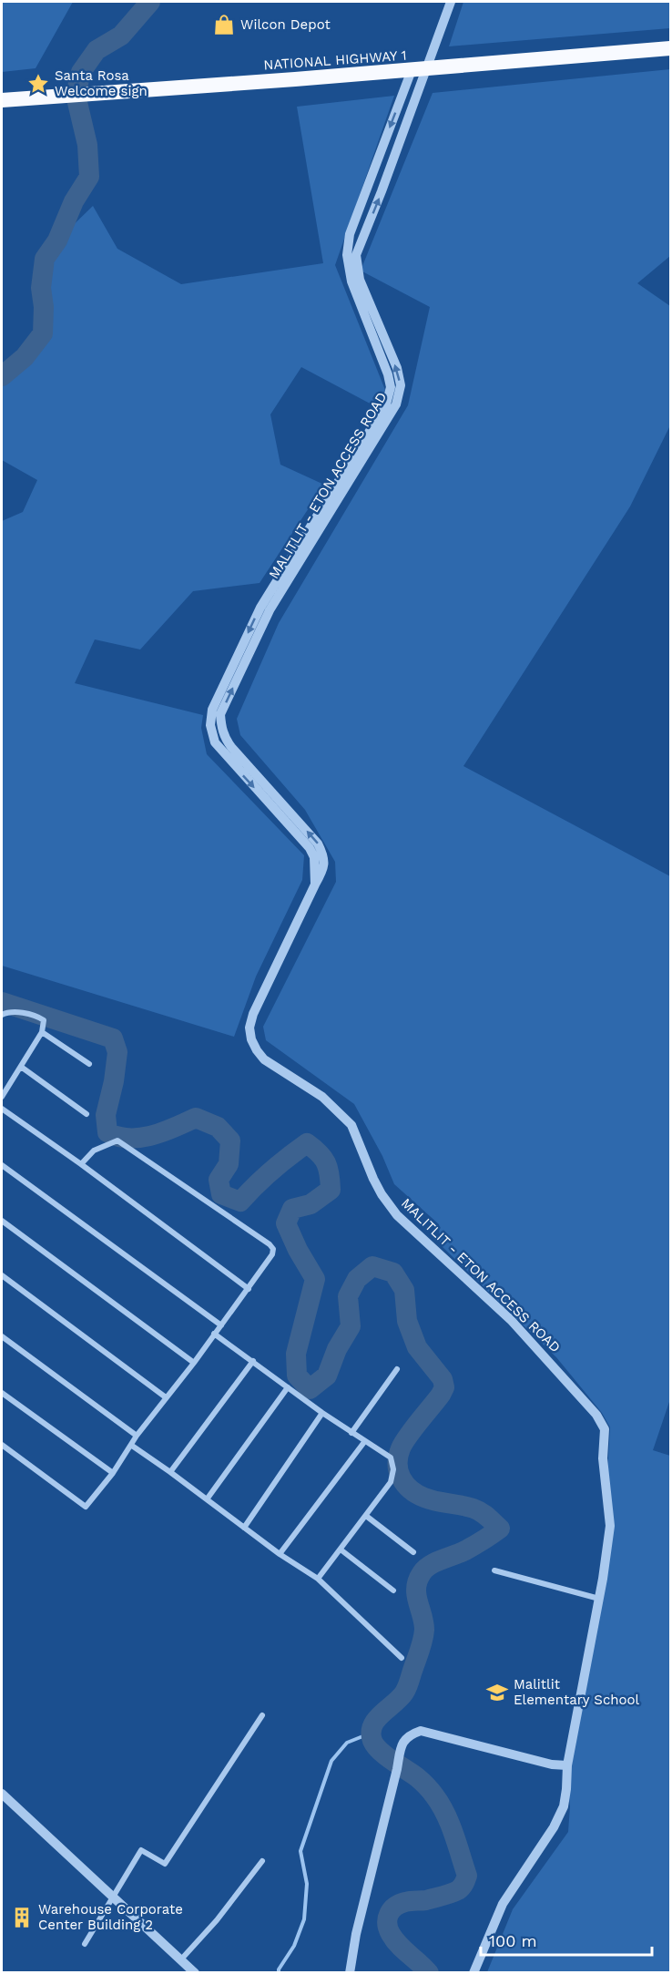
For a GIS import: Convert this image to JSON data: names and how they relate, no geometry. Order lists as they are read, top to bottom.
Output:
{
  "streets": {
    "highway": ["NATIONAL HIGHWAY 1"],
    "street": ["MALITLIT - ETON ACCESS ROAD"]
  },
  "crossings": [
    ["NATIONAL HIGHWAY 1", "MALITLIT - ETON ACCESS ROAD"]
  ],
  "places": {
    "shop": ["Wilcon Depot"],
    "place": ["Santa Rosa Welcome sign"],
    "school or university": ["Malitlit Elementary School"],
    "building": ["Warehouse Corporate Center Building 2"]
  },
  "scale_bar": "100 m"
}
